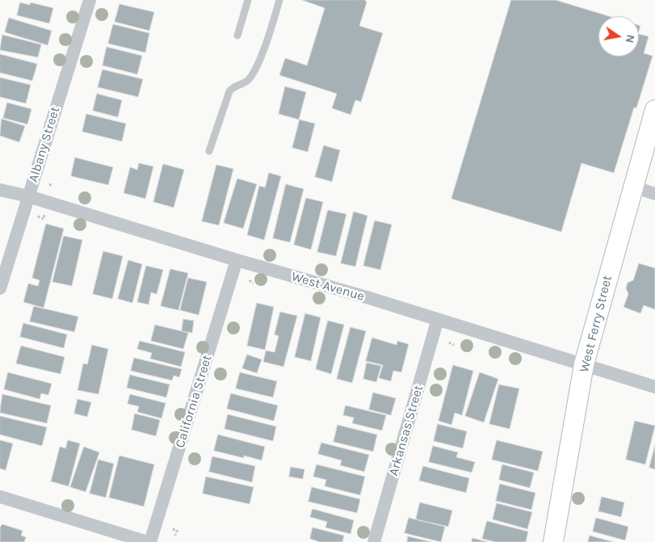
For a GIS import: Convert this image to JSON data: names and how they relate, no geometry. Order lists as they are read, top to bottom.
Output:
{
  "streets": {
    "street": [
      "Albany Street",
      "West Avenue",
      "West Ferry Street",
      "California Street",
      "Arkansas Street"
    ]
  },
  "crossings": [
    ["Albany Street", "West Avenue"],
    ["West Avenue", "West Ferry Street"],
    ["West Avenue", "California Street"],
    ["West Avenue", "Arkansas Street"]
  ],
  "north": "right"
}
